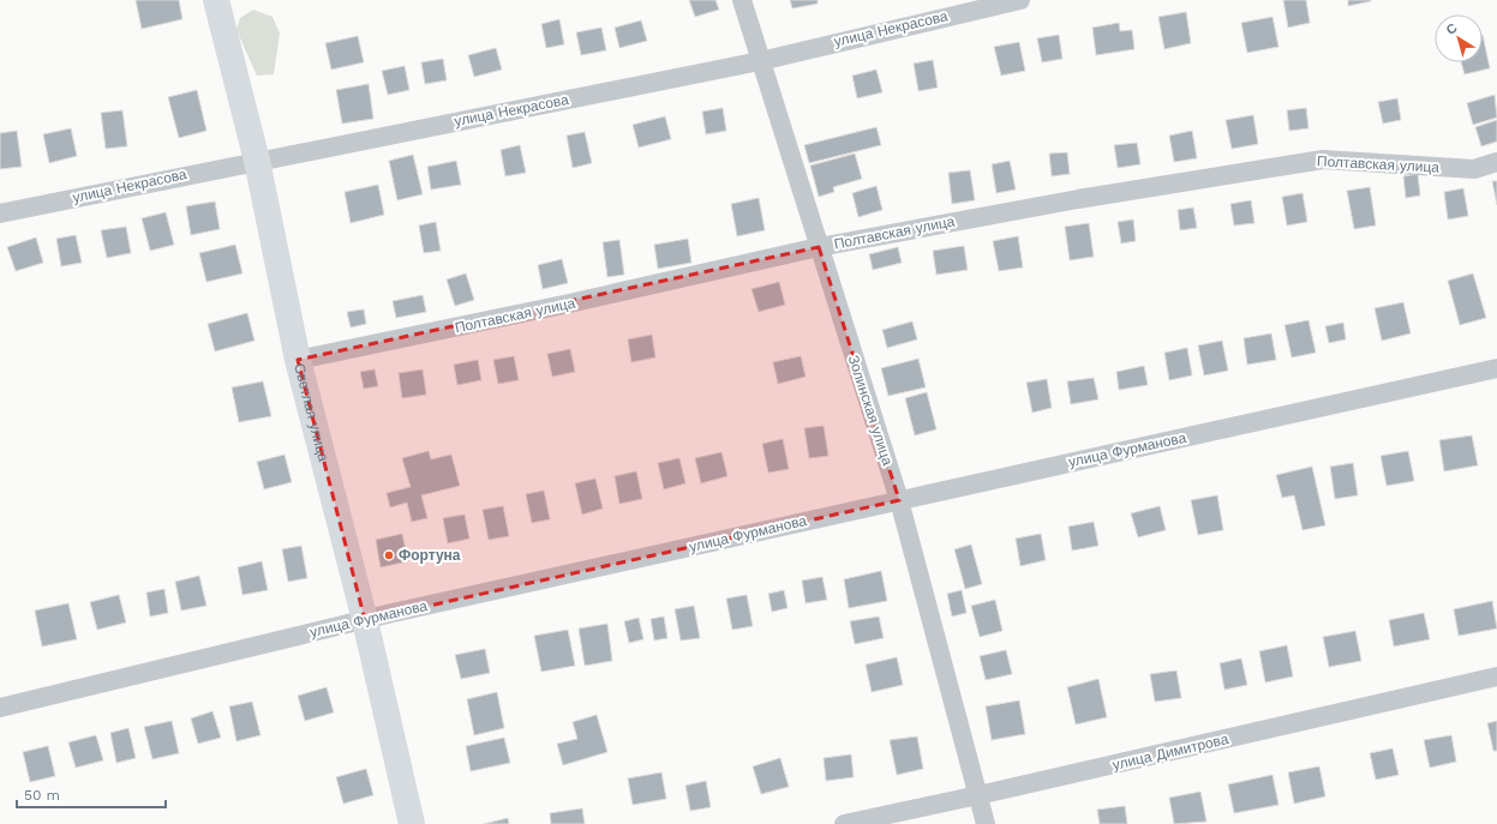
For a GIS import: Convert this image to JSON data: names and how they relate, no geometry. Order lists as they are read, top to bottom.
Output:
{
  "streets": {
    "main road": ["Светлая улица"],
    "street": [
      "улица Некрасова",
      "Полтавская улица",
      "Золинская улица",
      "улица Фурманова",
      "улица Димитрова"
    ]
  },
  "crossings": [
    ["улица Некрасова", "Золинская улица"],
    ["улица Некрасова", "Светлая улица"],
    ["Полтавская улица", "Золинская улица"],
    ["Полтавская улица", "Светлая улица"],
    ["Золинская улица", "улица Фурманова"],
    ["Золинская улица", "улица Димитрова"],
    ["Светлая улица", "улица Фурманова"]
  ],
  "places": ["Фортуна"],
  "scale_bar": "50 m",
  "north": "top left"
}
